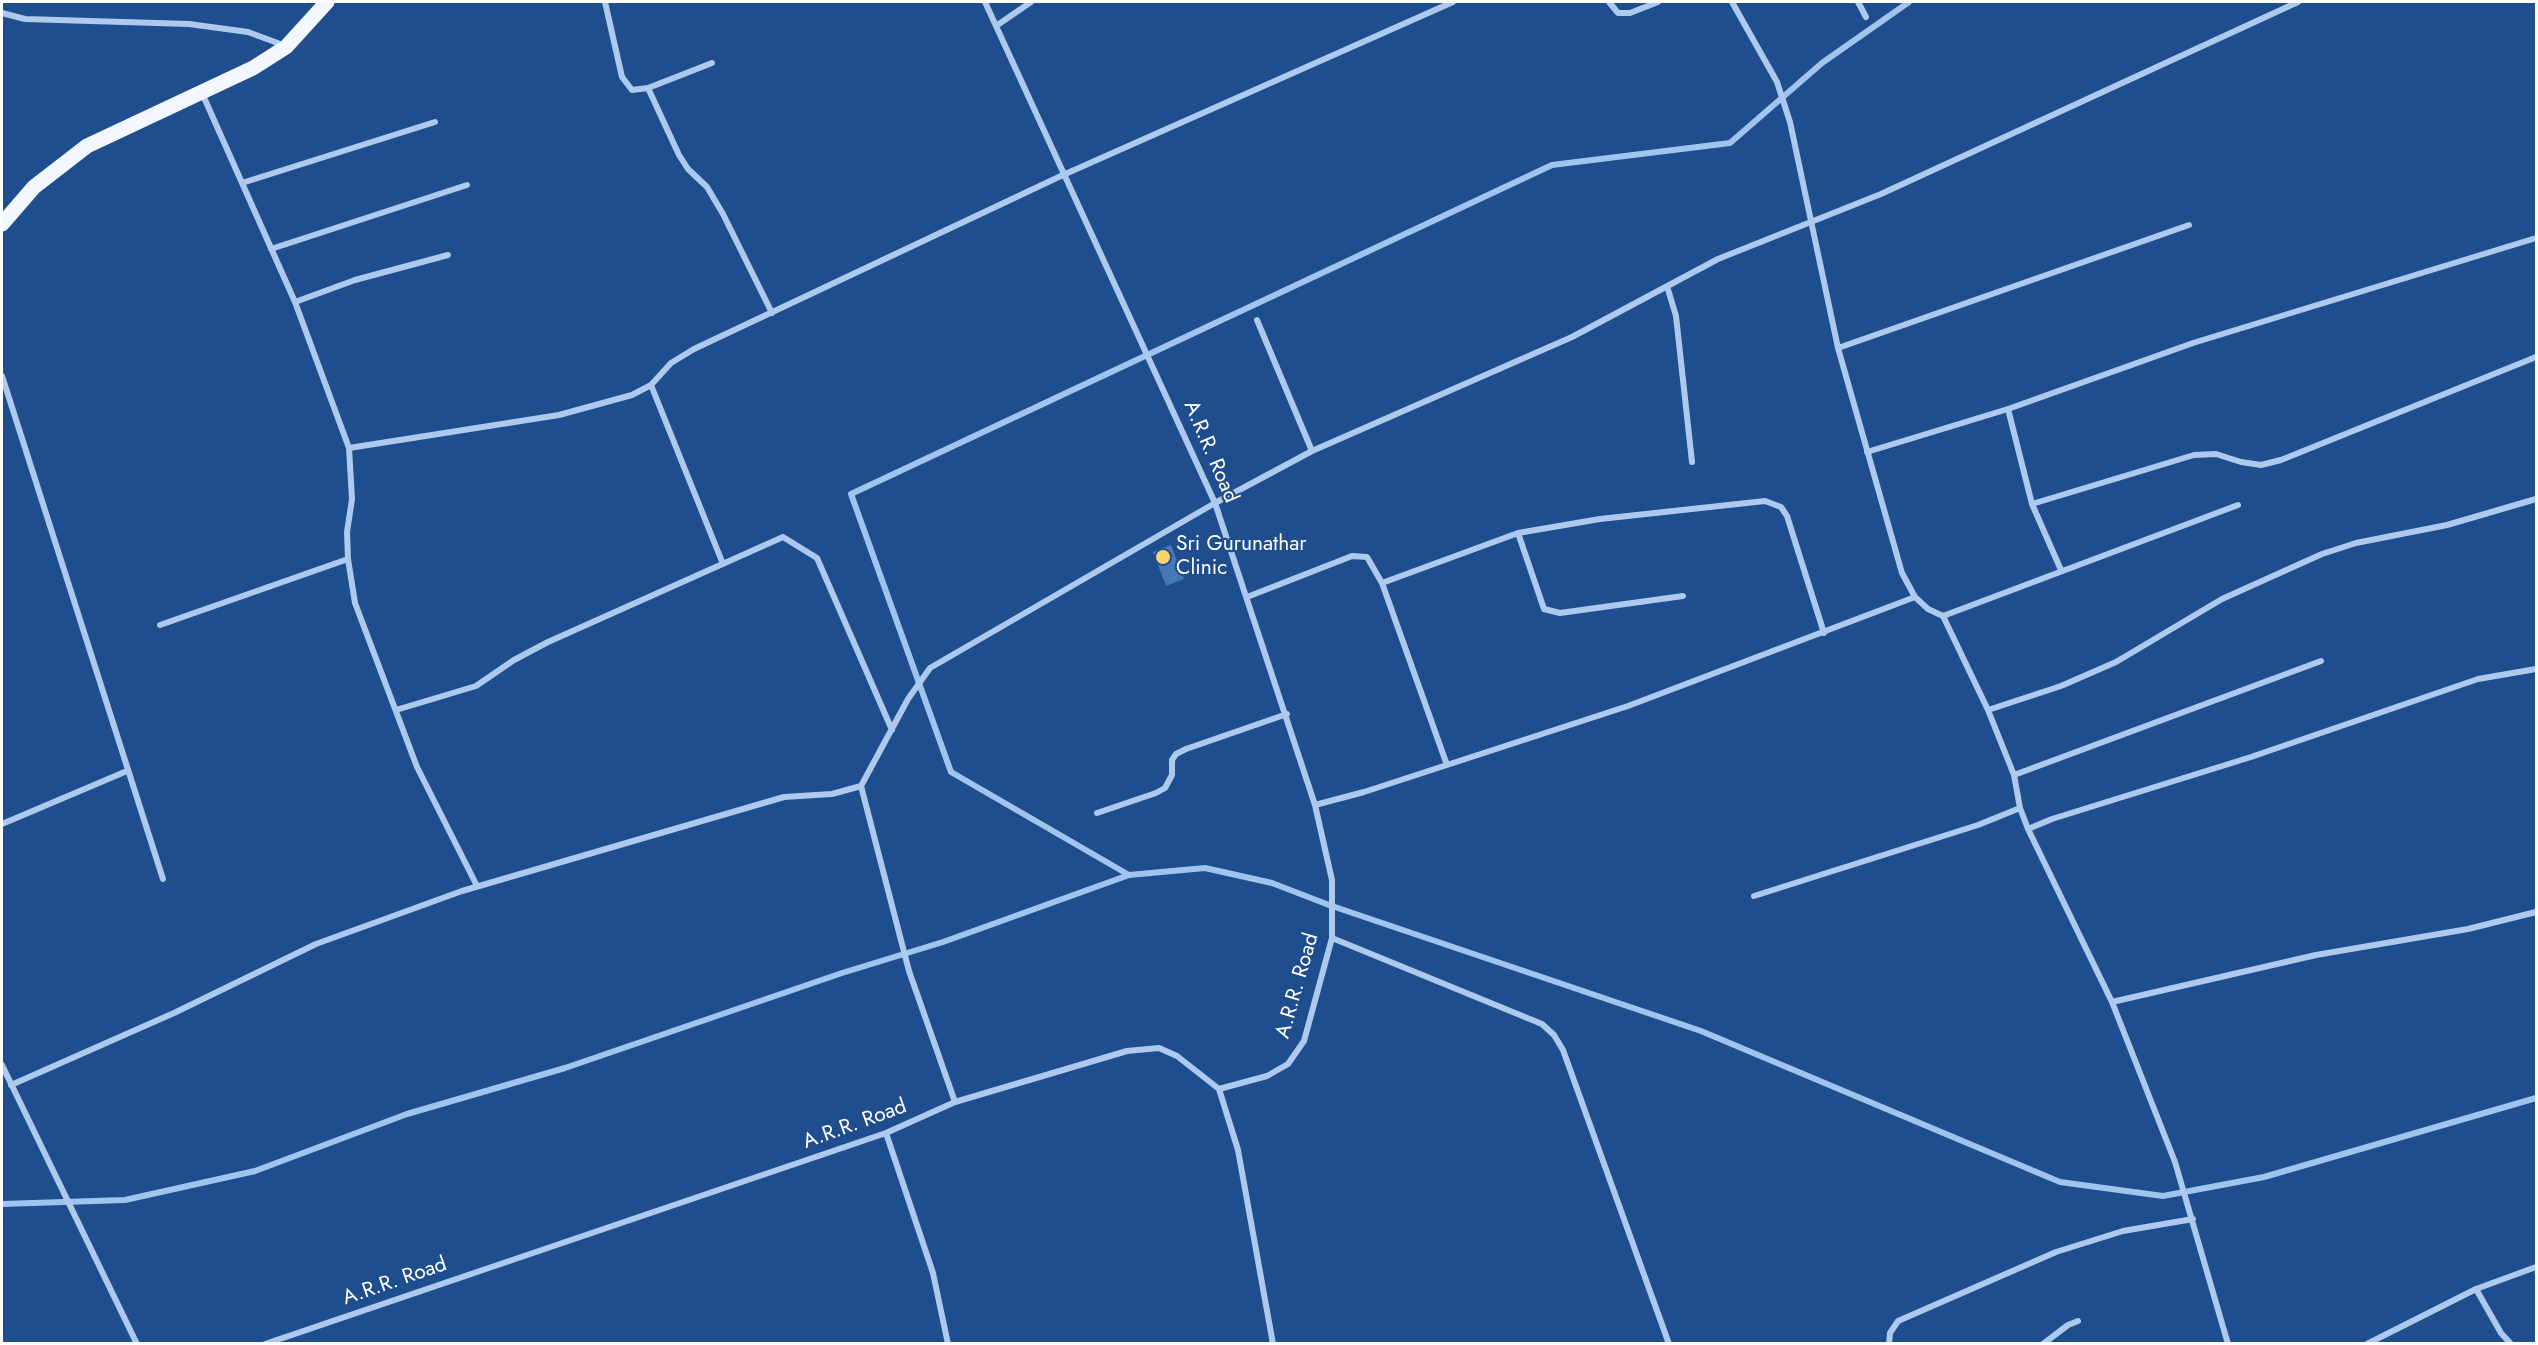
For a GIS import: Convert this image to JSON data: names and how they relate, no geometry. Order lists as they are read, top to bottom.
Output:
{
  "streets": {
    "street": ["A.R.R. Road"]
  },
  "places": ["Sri Gurunathar Clinic"]
}
